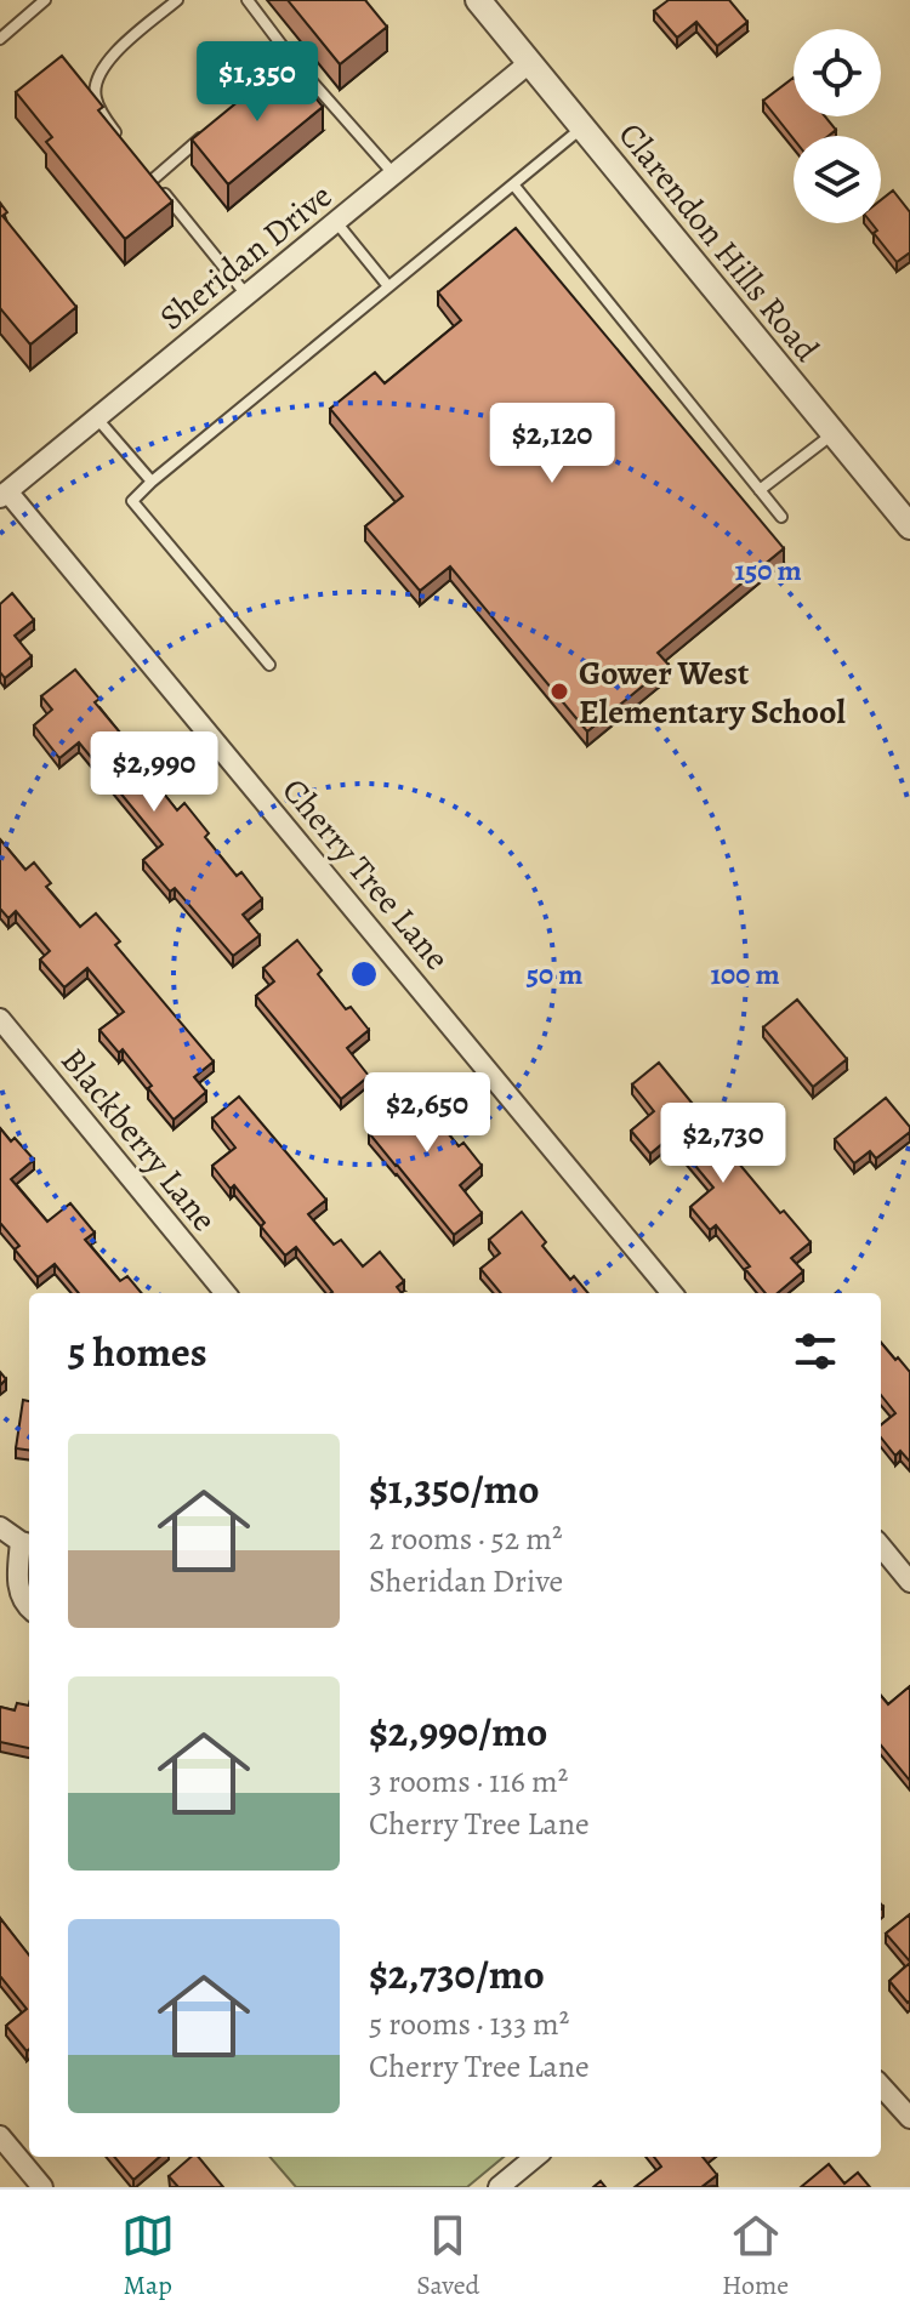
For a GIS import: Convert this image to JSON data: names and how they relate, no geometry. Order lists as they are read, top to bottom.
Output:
{
  "streets": {
    "street": [
      "Clarendon Hills Road",
      "Sheridan Drive",
      "Cherry Tree Lane",
      "Blackberry Lane"
    ]
  },
  "crossings": [
    ["Clarendon Hills Road", "Sheridan Drive"],
    ["Sheridan Drive", "Cherry Tree Lane"]
  ],
  "places": ["Gower West Elementary School"],
  "page": {
    "price": [
      "$1,350",
      "$2,120",
      "$2,990",
      "$2,650",
      "$2,730"
    ],
    "heading": "5 homes",
    "list": [
      {
        "name": "$1,350/mo",
        "note": "2 rooms · 52 m² · Sheridan Drive"
      },
      {
        "name": "$2,990/mo",
        "note": "3 rooms · 116 m² · Cherry Tree Lane"
      },
      {
        "name": "$2,730/mo",
        "note": "5 rooms · 133 m² · Cherry Tree Lane"
      }
    ],
    "tabs": ["Map", "Saved", "Home"]
  },
  "rings": ["150 m", "50 m", "100 m"]
}
